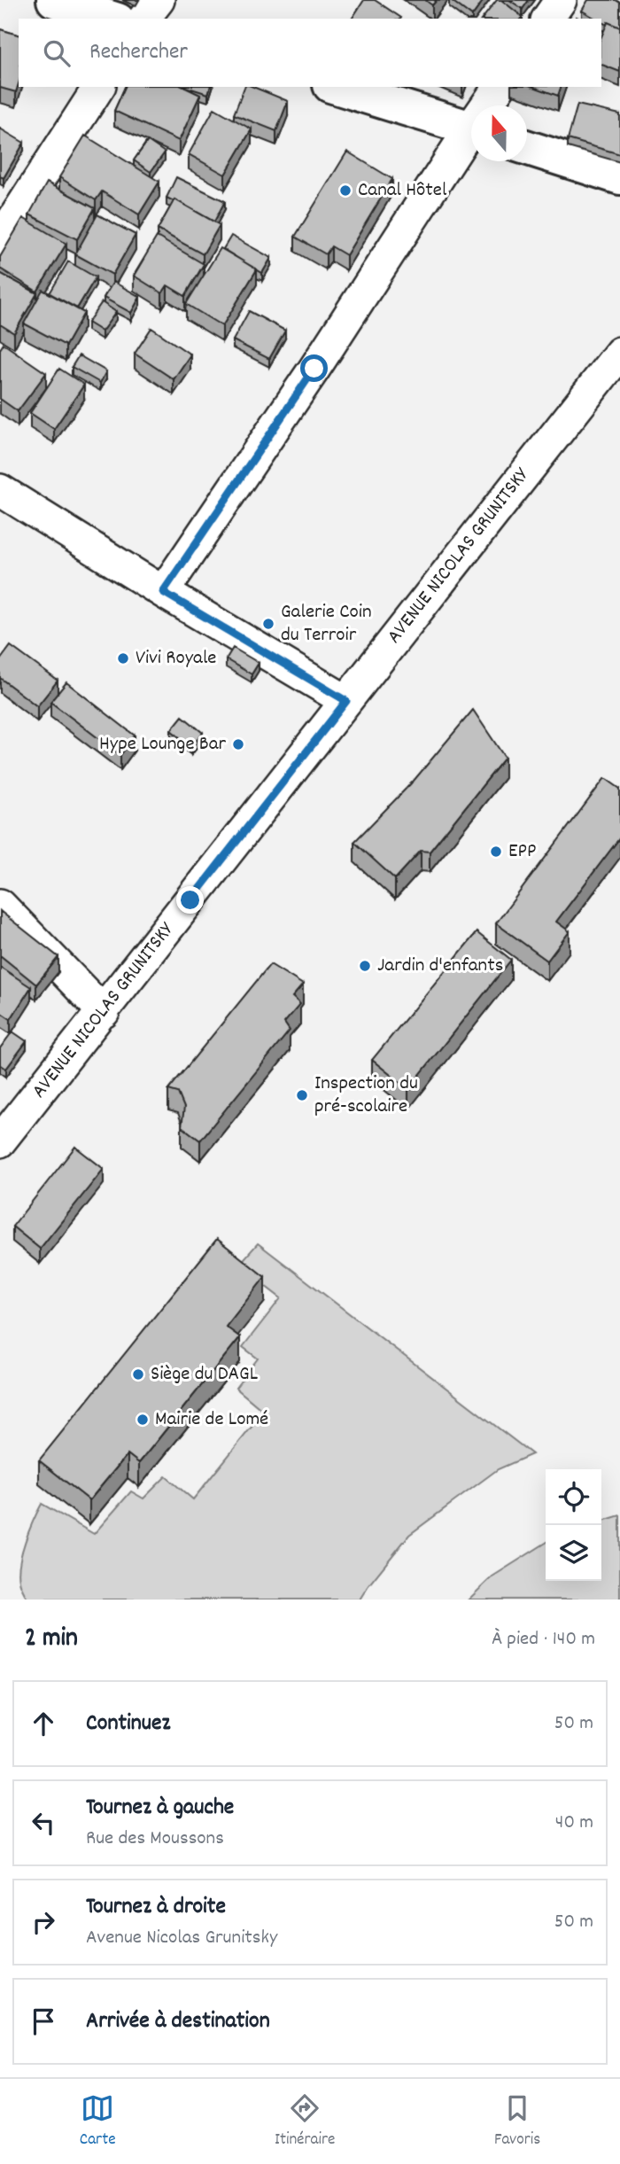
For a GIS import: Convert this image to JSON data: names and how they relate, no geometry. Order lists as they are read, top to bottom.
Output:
{
  "streets": {
    "street": ["AVENUE NICOLAS GRUNITSKY"]
  },
  "places": [
    "Canal Hôtel",
    "Galerie Coin du Terroir",
    "Vivi Royale",
    "Hype Lounge Bar",
    "EPP",
    "Jardin d'enfants",
    "Inspection du pré-scolaire",
    "Siège du DAGL",
    "Mairie de Lomé"
  ],
  "north": "top",
  "page": {
    "search": "Rechercher",
    "heading": ["2 min", "À pied · 140 m"],
    "list": [
      ["Continuez", "50 m"],
      ["Tournez à gauche", "Rue des Moussons", "40 m"],
      ["Tournez à droite", "Avenue Nicolas Grunitsky", "50 m"],
      "Arrivée à destination"
    ],
    "nav": ["Carte", "Itinéraire", "Favoris"]
  }
}
